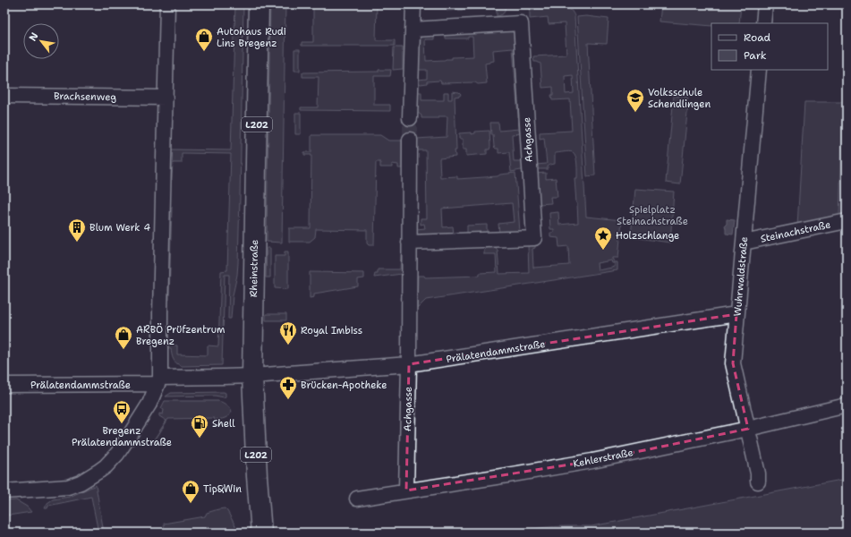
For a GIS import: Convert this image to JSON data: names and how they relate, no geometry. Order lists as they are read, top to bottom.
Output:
{
  "streets": {
    "main road": ["L202", "Rheinstraße"],
    "street": [
      "Brachsenweg",
      "Achgasse",
      "Steinachstraße",
      "Wuhrwaldstraße",
      "Prälatendammstraße",
      "Kehlerstraße"
    ]
  },
  "crossings": [
    ["Achgasse", "Prälatendammstraße"],
    ["Achgasse", "Kehlerstraße"],
    ["Steinachstraße", "Wuhrwaldstraße"],
    ["Rheinstraße", "Prälatendammstraße"],
    ["Wuhrwaldstraße", "Prälatendammstraße"],
    ["Wuhrwaldstraße", "Kehlerstraße"]
  ],
  "parks": ["Spielplatz Steinachstraße"],
  "places": {
    "shop": ["Autohaus Rudi Lins Bregenz", "ARBÖ Prüfzentrum Bregenz", "Tip&Win"],
    "school or university": ["Volksschule Schendlingen"],
    "building": ["Blum Werk 4"],
    "place": ["Holzschlange"],
    "restaurant": ["Royal Imbiss"],
    "pharmacy": ["Brücken-Apotheke"],
    "bus stop": ["Bregenz Prälatendammstraße"],
    "fuel station": ["Shell"]
  },
  "legend": ["Road", "Park"],
  "north": "top left"
}
